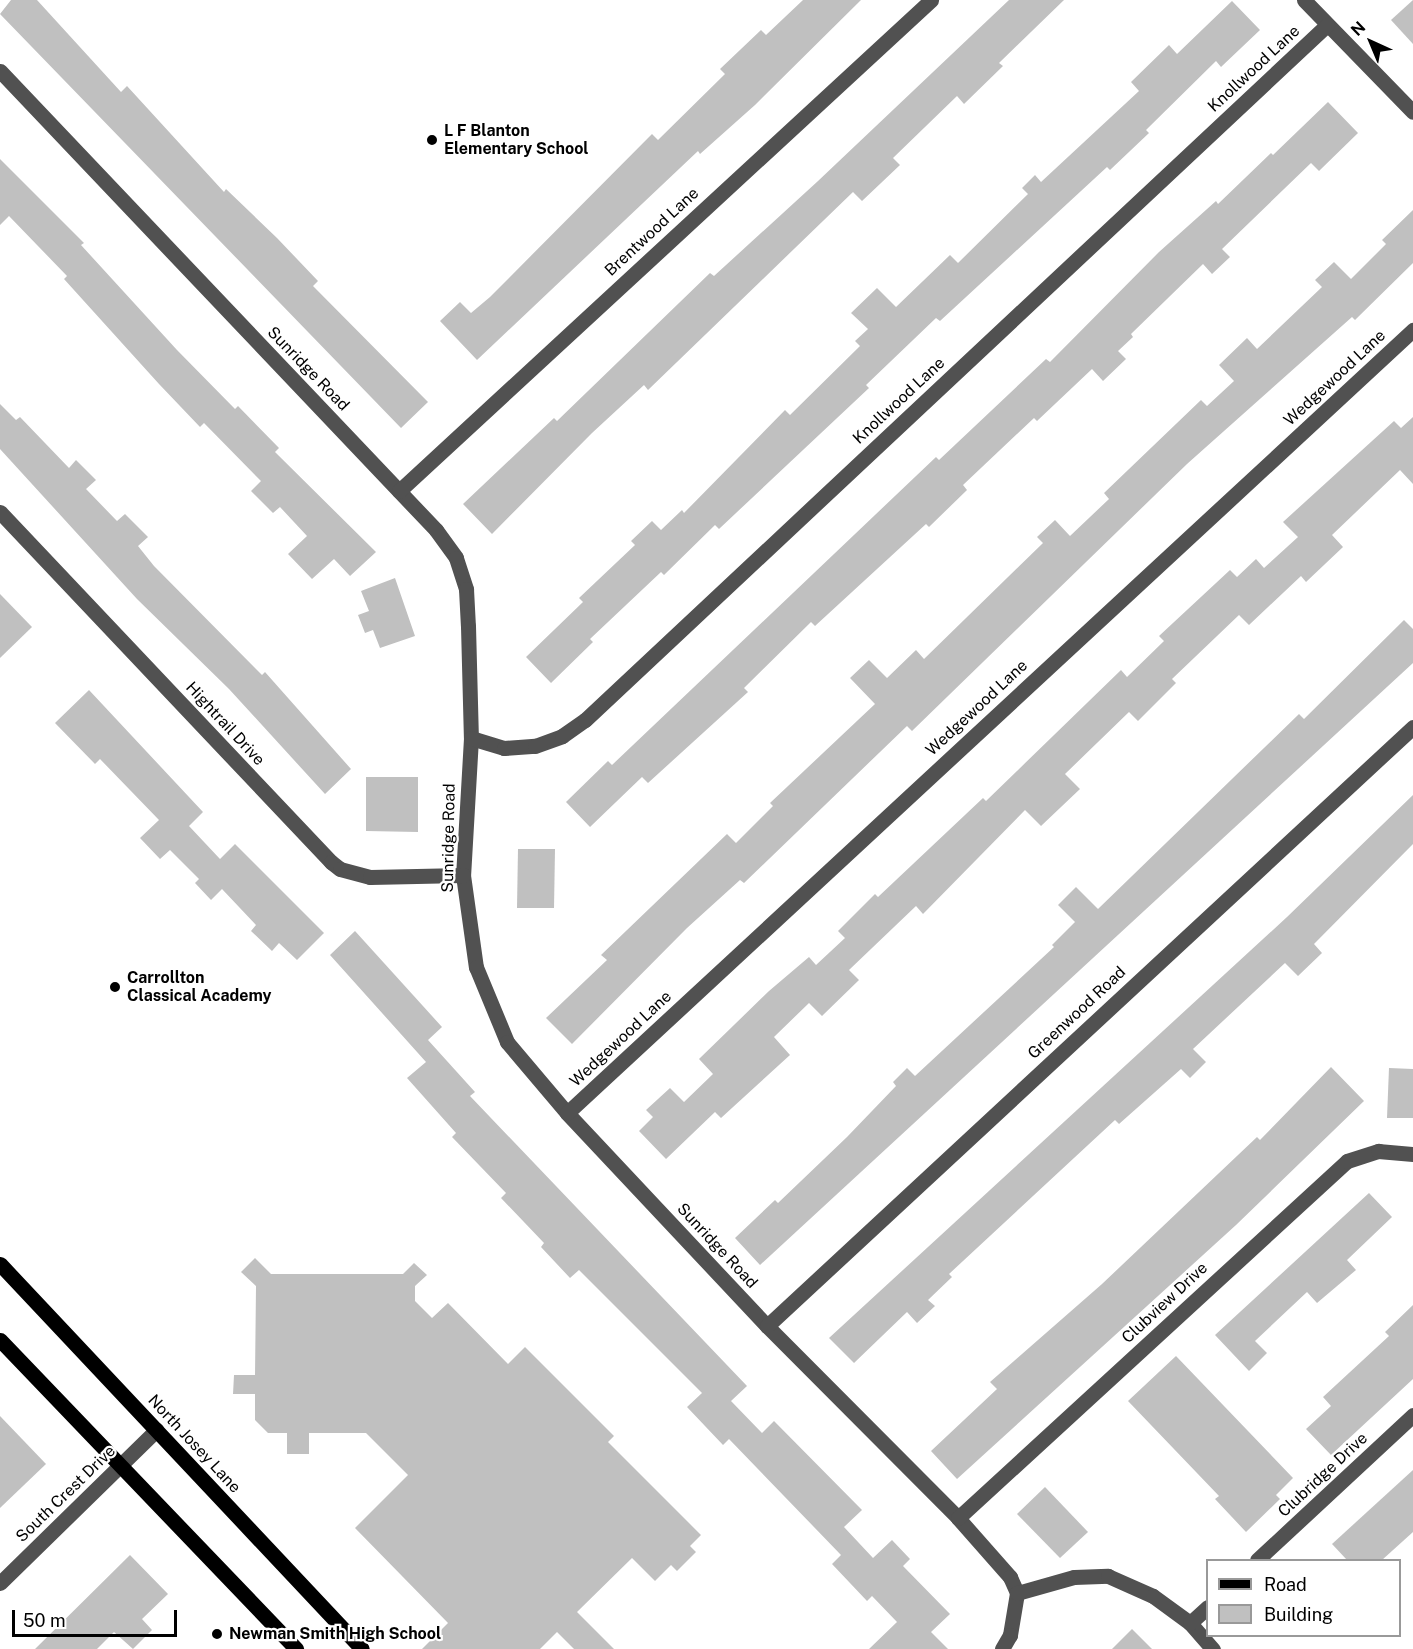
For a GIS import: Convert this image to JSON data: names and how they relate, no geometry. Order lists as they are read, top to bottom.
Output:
{
  "streets": {
    "main road": ["North Josey Lane"],
    "street": [
      "Knollwood Lane",
      "Brentwood Lane",
      "Sunridge Road",
      "Wedgewood Lane",
      "Hightrail Drive",
      "Greenwood Road",
      "Clubview Drive",
      "Clubridge Drive",
      "South Crest Drive"
    ]
  },
  "crossings": [
    ["Knollwood Lane", "Sunridge Road"],
    ["Brentwood Lane", "Sunridge Road"],
    ["Sunridge Road", "Wedgewood Lane"],
    ["Sunridge Road", "Hightrail Drive"],
    ["Sunridge Road", "Greenwood Road"],
    ["Sunridge Road", "Clubview Drive"],
    ["North Josey Lane", "South Crest Drive"]
  ],
  "places": ["L F Blanton Elementary School", "Carrollton Classical Academy", "Newman Smith High School"],
  "legend": ["Road", "Building"],
  "scale_bar": "50 m",
  "north": "top left"
}
